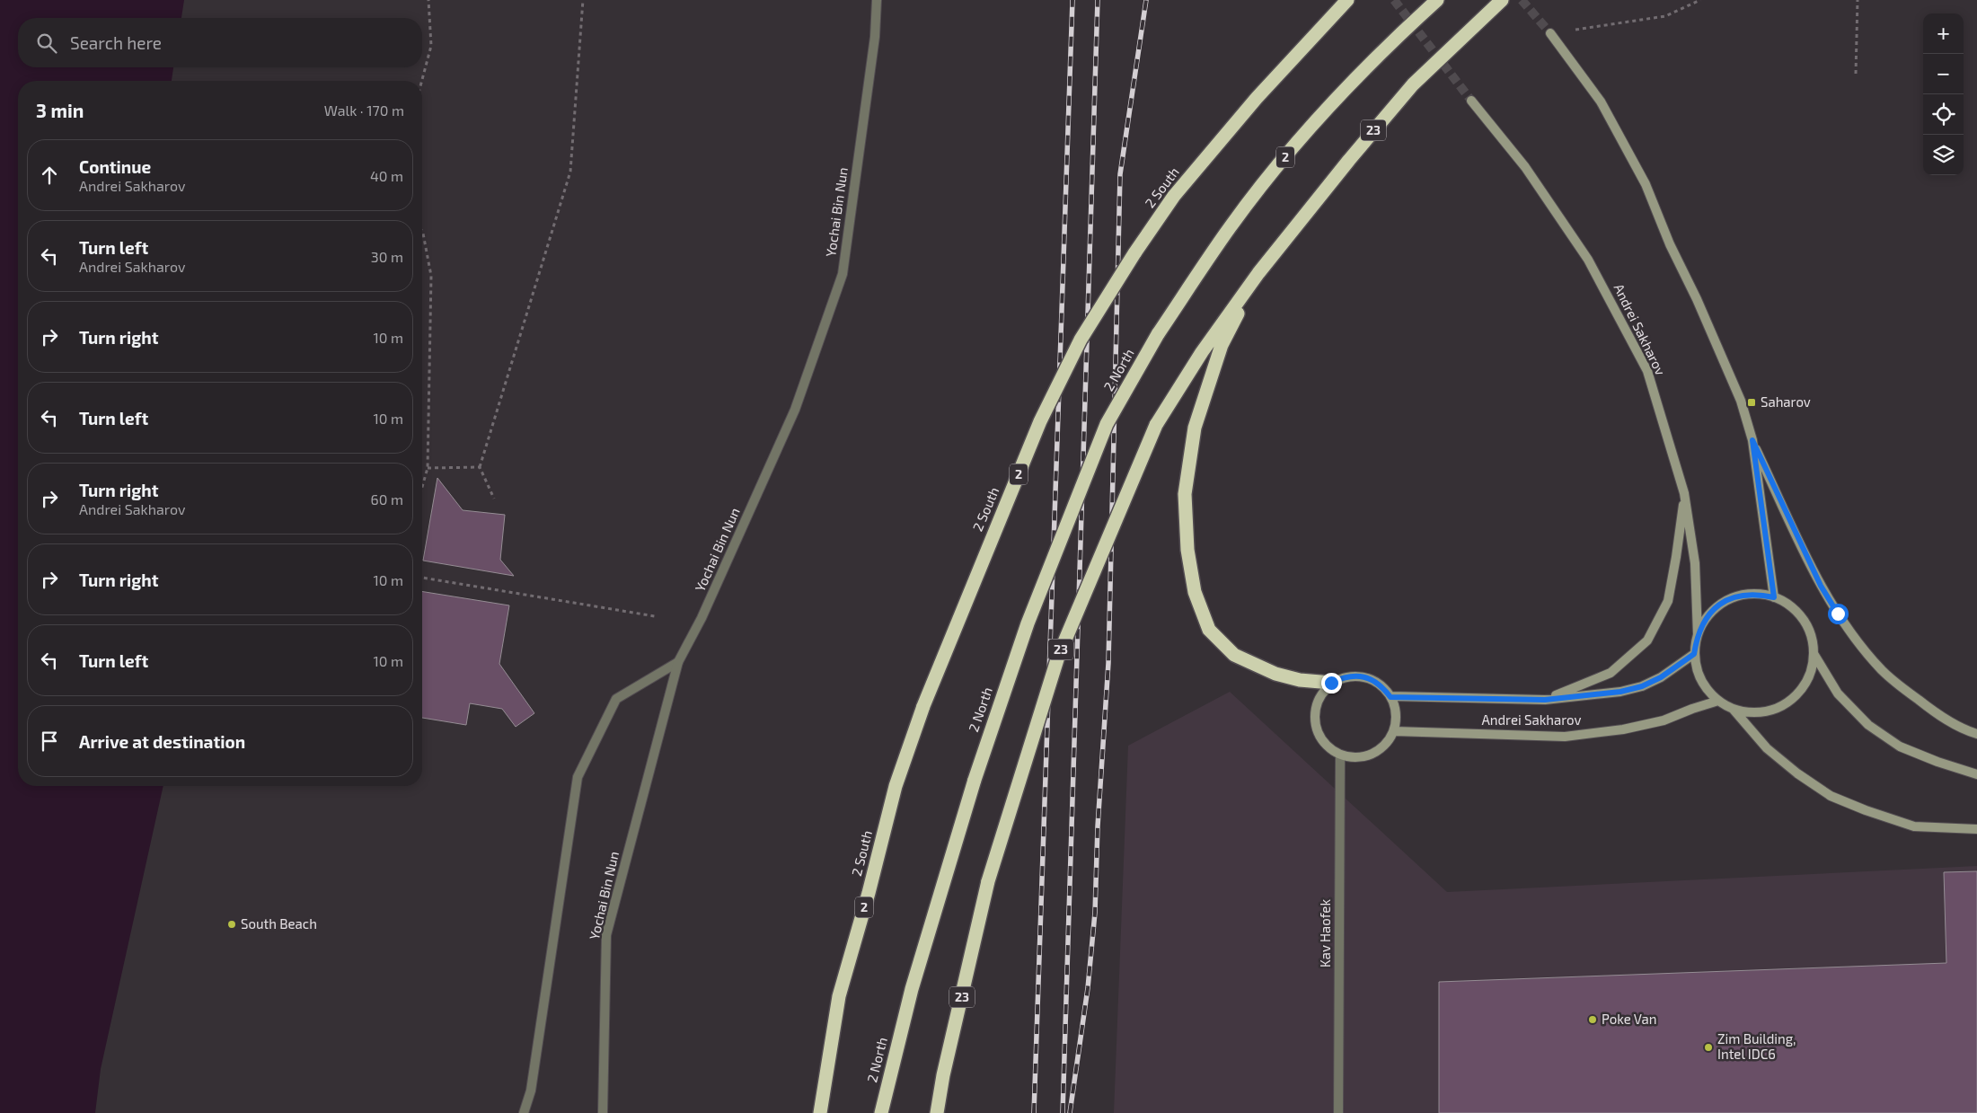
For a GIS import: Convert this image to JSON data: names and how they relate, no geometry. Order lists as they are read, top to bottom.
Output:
{
  "streets": {
    "highway": [
      "23",
      "2",
      "2 South",
      "2 North"
    ],
    "street": ["Yochai Bin Nun", "Andrei Sakharov", "Kav Haofek"]
  },
  "crossings": [
    ["Andrei Sakharov", "Kav Haofek"]
  ],
  "places": {
    "transit": ["Saharov"],
    "other": ["South Beach", "Poke Van", "Zim Building, Intel IDC6"]
  },
  "page": {
    "map_buttons": ["+", "−"],
    "search": "Search here",
    "heading": ["3 min", "Walk · 170 m"],
    "list": [
      ["Continue", "Andrei Sakharov", "40 m"],
      ["Turn left", "Andrei Sakharov", "30 m"],
      ["Turn right", "10 m"],
      ["Turn left", "10 m"],
      ["Turn right", "Andrei Sakharov", "60 m"],
      ["Turn right", "10 m"],
      ["Turn left", "10 m"],
      "Arrive at destination"
    ]
  }
}
